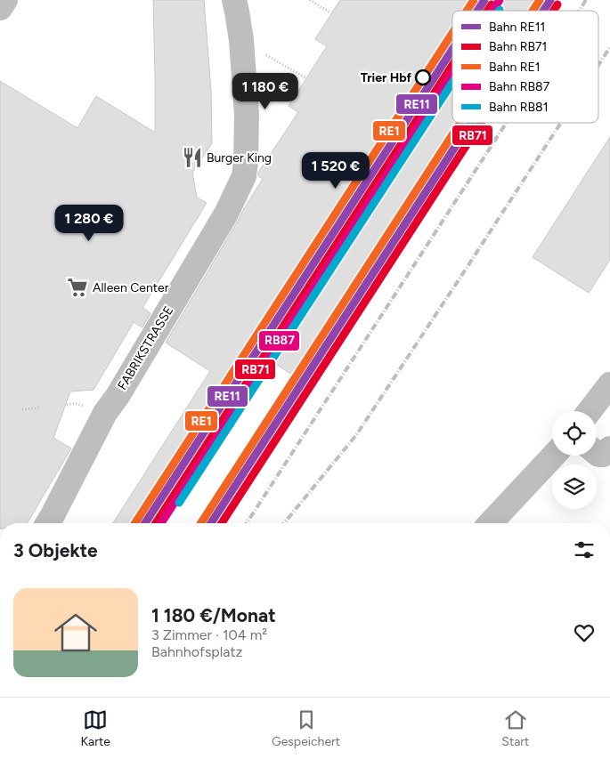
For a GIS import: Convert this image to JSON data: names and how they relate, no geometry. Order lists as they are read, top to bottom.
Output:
{
  "streets": {
    "street": ["FABRIKSTRASSE"]
  },
  "places": {
    "other": ["Trier Hbf"],
    "restaurant": ["Burger King"],
    "supermarket": ["Alleen Center"]
  },
  "lines": [
    "rail line RE11",
    "rail line RE1",
    "rail line RB87",
    "rail line RB71",
    "rail line RB81"
  ],
  "legend": [
    "Bahn RE11",
    "Bahn RB71",
    "Bahn RE1",
    "Bahn RB87",
    "Bahn RB81"
  ],
  "page": {
    "price": ["1 180 €", "1 520 €", "1 280 €"],
    "heading": "3 Objekte",
    "list": [
      {
        "name": "1 180 €/Monat",
        "note": "3 Zimmer · 104 m² · Bahnhofsplatz"
      }
    ],
    "tabs": ["Karte", "Gespeichert", "Start"]
  }
}
